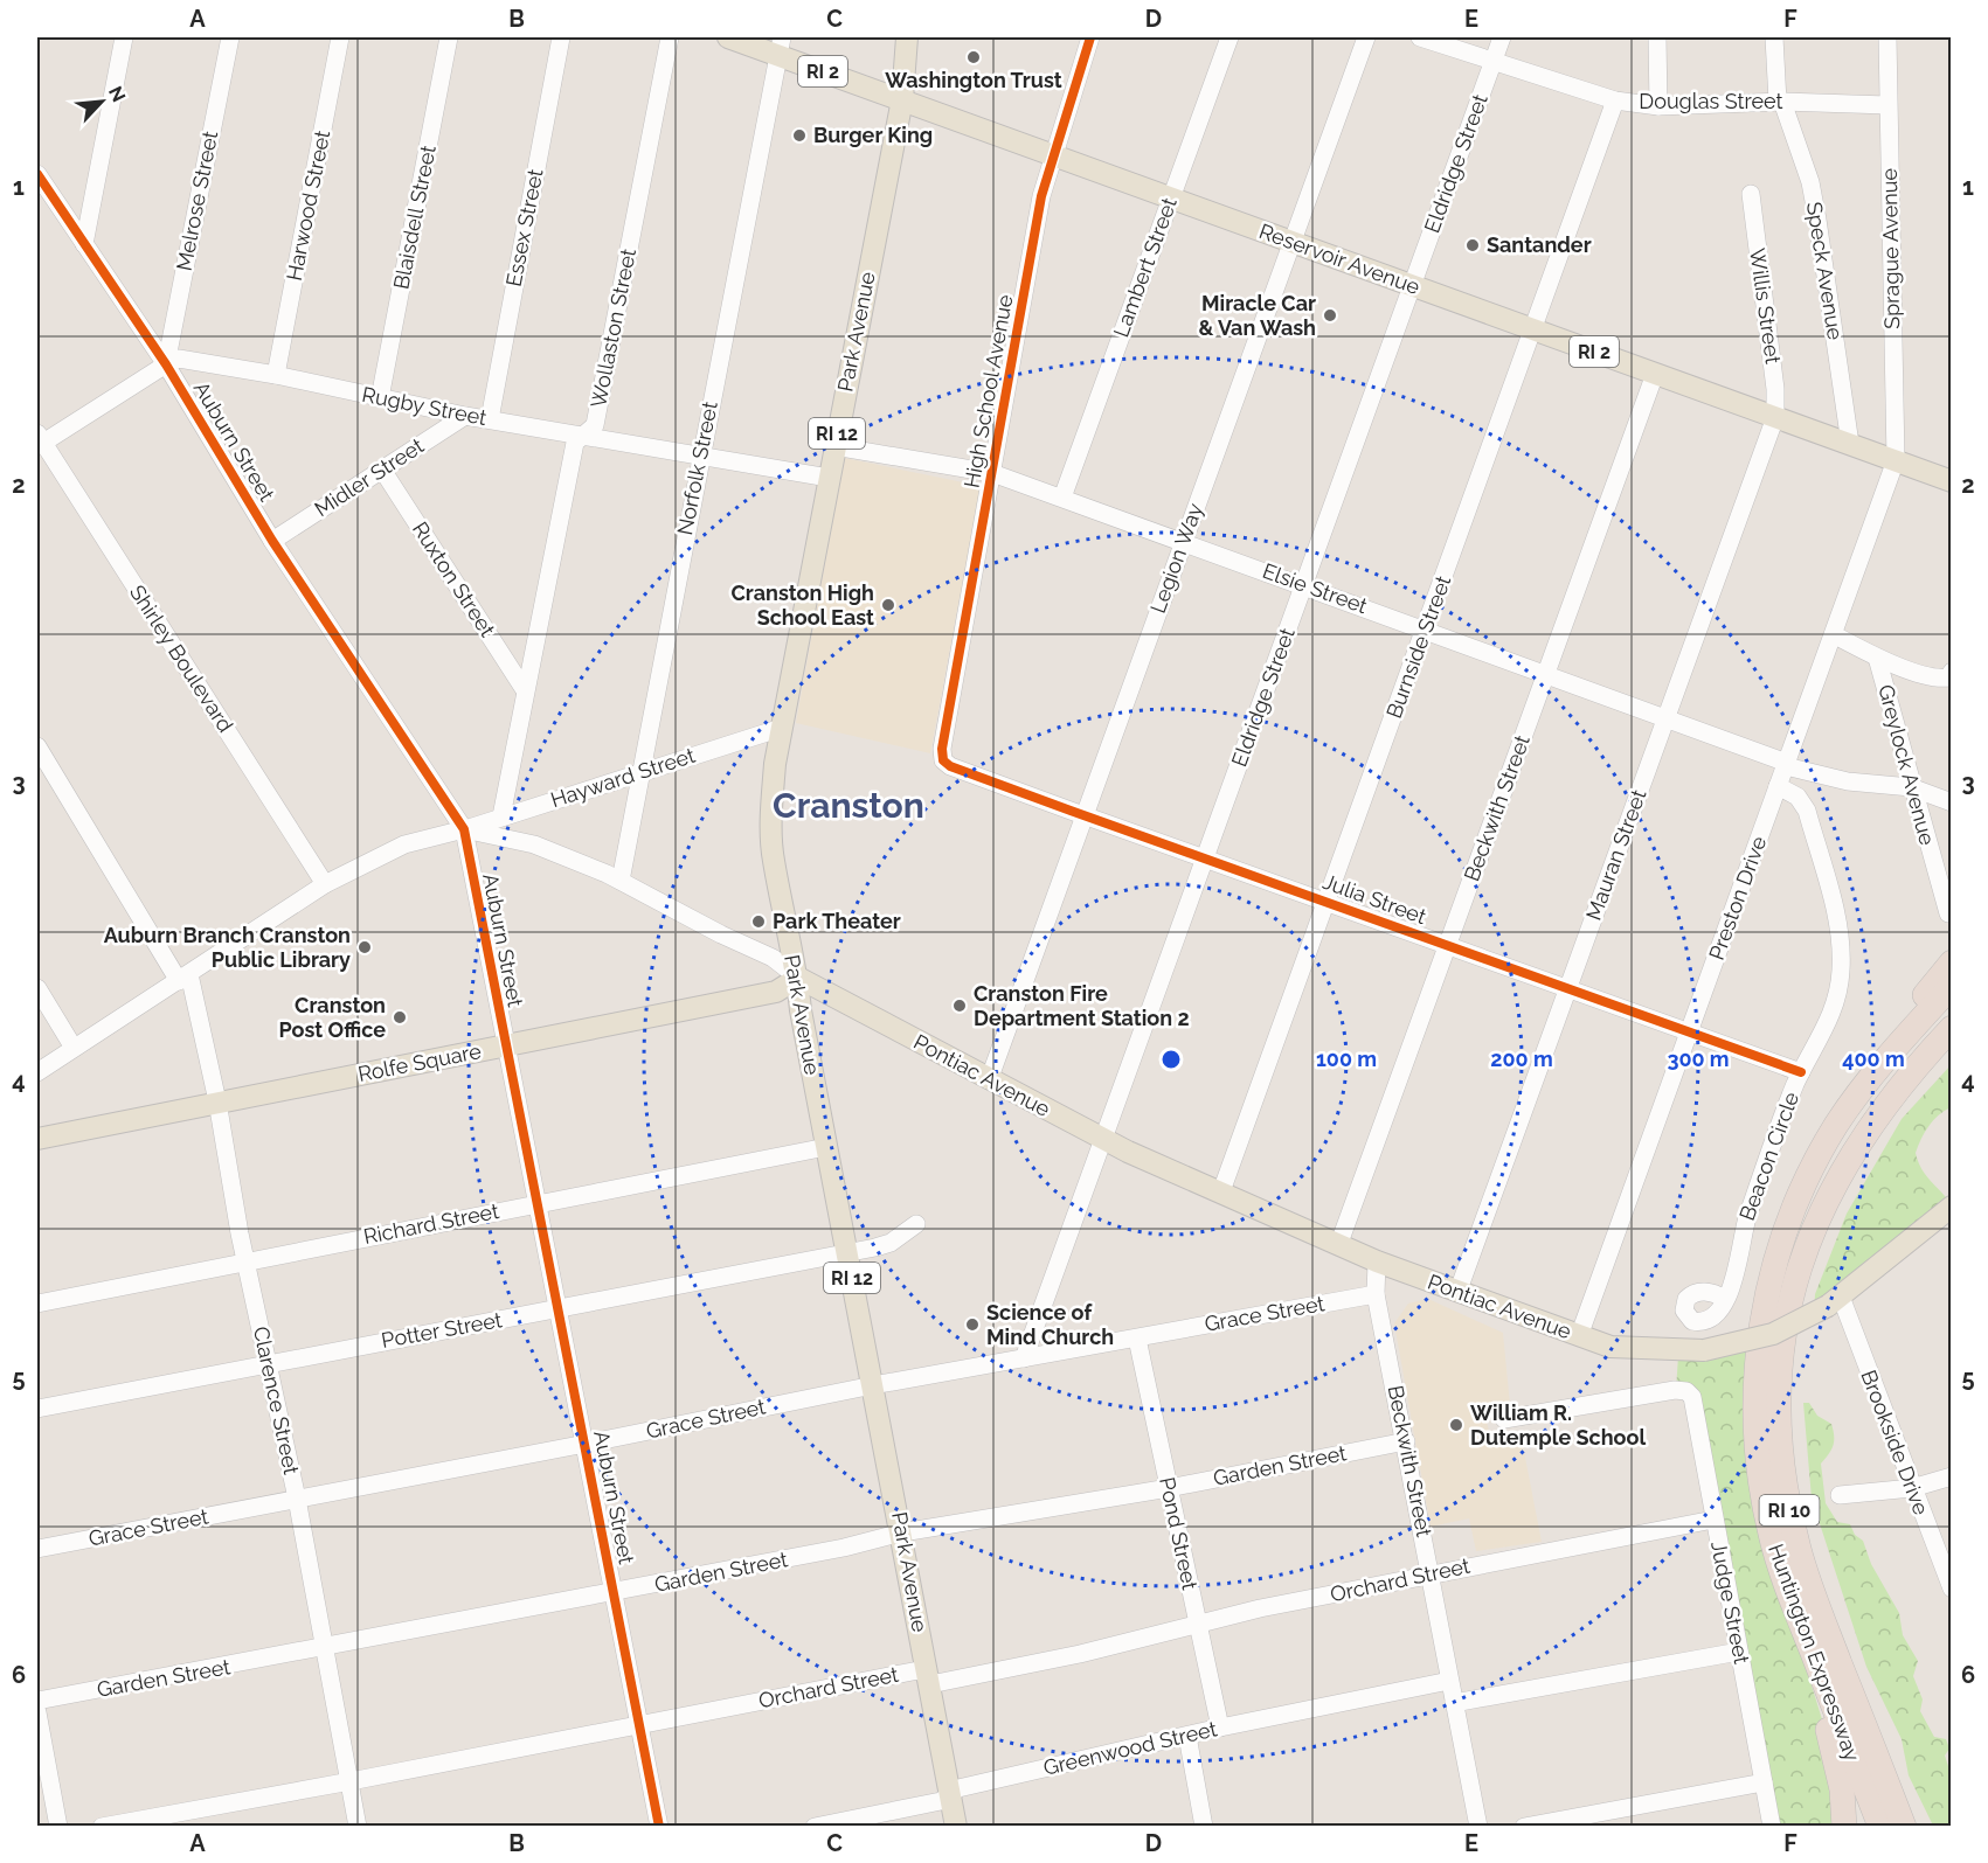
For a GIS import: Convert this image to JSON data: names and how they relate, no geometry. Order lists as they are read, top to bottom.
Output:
{
  "streets": {
    "highway": ["RI 10", "Huntington Expressway"],
    "main road": [
      "RI 2",
      "Reservoir Avenue",
      "Park Avenue",
      "RI 12",
      "Rolfe Square",
      "Pontiac Avenue"
    ],
    "street": [
      "Douglas Street",
      "Eldridge Street",
      "Melrose Street",
      "Harwood Street",
      "Blaisdell Street",
      "Essex Street",
      "Sprague Avenue",
      "Lambert Street",
      "Speck Avenue",
      "Willis Street",
      "Wollaston Street",
      "High School Avenue",
      "Rugby Street",
      "Auburn Street",
      "Norfolk Street",
      "Midler Street",
      "Legion Way",
      "Ruxton Street",
      "Elsie Street",
      "Burnside Street",
      "Shirley Boulevard",
      "Greylock Avenue",
      "Hayward Street",
      "Beckwith Street",
      "Mauran Street",
      "Preston Drive",
      "Julia Street",
      "Beacon Circle",
      "Richard Street",
      "Grace Street",
      "Potter Street",
      "Clarence Street",
      "Brookside Drive",
      "Garden Street",
      "Pond Street",
      "Orchard Street",
      "Judge Street",
      "Greenwood Street"
    ]
  },
  "crossings": [
    ["Douglas Street", "Eldridge Street"],
    ["Douglas Street", "Sprague Avenue"],
    ["Douglas Street", "Speck Avenue"],
    ["Douglas Street", "Burnside Street"],
    ["Eldridge Street", "Reservoir Avenue"],
    ["Eldridge Street", "Elsie Street"],
    ["Eldridge Street", "Julia Street"],
    ["Eldridge Street", "Pontiac Avenue"],
    ["Eldridge Street", "Grace Street"],
    ["Melrose Street", "Rugby Street"],
    ["Melrose Street", "Auburn Street"],
    ["Harwood Street", "Rugby Street"],
    ["Blaisdell Street", "Rugby Street"],
    ["Essex Street", "Rugby Street"],
    ["Sprague Avenue", "Reservoir Avenue"],
    ["Sprague Avenue", "Preston Drive"],
    ["Reservoir Avenue", "Lambert Street"],
    ["Reservoir Avenue", "Speck Avenue"],
    ["Reservoir Avenue", "Willis Street"],
    ["Reservoir Avenue", "Park Avenue"],
    ["Reservoir Avenue", "High School Avenue"],
    ["Reservoir Avenue", "Norfolk Street"],
    ["Reservoir Avenue", "Legion Way"],
    ["Reservoir Avenue", "Burnside Street"],
    ["Reservoir Avenue", "Beckwith Street"],
    ["Reservoir Avenue", "Mauran Street"],
    ["Reservoir Avenue", "Preston Drive"],
    ["Lambert Street", "Elsie Street"],
    ["Willis Street", "Mauran Street"],
    ["Wollaston Street", "Rugby Street"],
    ["Wollaston Street", "Ruxton Street"],
    ["Wollaston Street", "Hayward Street"],
    ["Park Avenue", "Rugby Street"],
    ["Park Avenue", "Elsie Street"],
    ["Park Avenue", "Hayward Street"],
    ["Park Avenue", "Rolfe Square"],
    ["Park Avenue", "Pontiac Avenue"],
    ["Park Avenue", "Richard Street"],
    ["Park Avenue", "Grace Street"],
    ["Park Avenue", "Potter Street"],
    ["Park Avenue", "Garden Street"],
    ["Park Avenue", "Orchard Street"],
    ["Park Avenue", "Greenwood Street"],
    ["High School Avenue", "Elsie Street"],
    ["High School Avenue", "Julia Street"],
    ["Rugby Street", "Auburn Street"],
    ["Rugby Street", "Norfolk Street"],
    ["Rugby Street", "Midler Street"],
    ["Rugby Street", "Shirley Boulevard"],
    ["Auburn Street", "Midler Street"],
    ["Auburn Street", "Hayward Street"],
    ["Auburn Street", "Rolfe Square"],
    ["Auburn Street", "Pontiac Avenue"],
    ["Auburn Street", "Richard Street"],
    ["Auburn Street", "Grace Street"],
    ["Auburn Street", "Potter Street"],
    ["Auburn Street", "Garden Street"],
    ["Auburn Street", "Orchard Street"],
    ["Norfolk Street", "Hayward Street"],
    ["Norfolk Street", "Pontiac Avenue"],
    ["Midler Street", "Ruxton Street"],
    ["Legion Way", "Elsie Street"],
    ["Legion Way", "Julia Street"],
    ["Legion Way", "Pontiac Avenue"],
    ["Elsie Street", "Burnside Street"],
    ["Elsie Street", "Greylock Avenue"],
    ["Elsie Street", "Beckwith Street"],
    ["Elsie Street", "Mauran Street"],
    ["Elsie Street", "Preston Drive"],
    ["Burnside Street", "Julia Street"],
    ["Burnside Street", "Pontiac Avenue"],
    ["Shirley Boulevard", "Pontiac Avenue"],
    ["Greylock Avenue", "Preston Drive"],
    ["Hayward Street", "Pontiac Avenue"],
    ["Beckwith Street", "Julia Street"],
    ["Beckwith Street", "Pontiac Avenue"],
    ["Beckwith Street", "Grace Street"],
    ["Beckwith Street", "Garden Street"],
    ["Beckwith Street", "Orchard Street"],
    ["Beckwith Street", "Greenwood Street"],
    ["Mauran Street", "Julia Street"],
    ["Mauran Street", "Pontiac Avenue"],
    ["Preston Drive", "Julia Street"],
    ["Preston Drive", "Pontiac Avenue"],
    ["Preston Drive", "Beacon Circle"],
    ["Julia Street", "Beacon Circle"],
    ["Rolfe Square", "Pontiac Avenue"],
    ["Rolfe Square", "Clarence Street"],
    ["Pontiac Avenue", "Clarence Street"],
    ["Pontiac Avenue", "Brookside Drive"],
    ["Richard Street", "Clarence Street"],
    ["Grace Street", "Clarence Street"],
    ["Grace Street", "Pond Street"],
    ["Potter Street", "Clarence Street"],
    ["Clarence Street", "Garden Street"],
    ["Clarence Street", "Orchard Street"],
    ["Garden Street", "Pond Street"],
    ["Pond Street", "Orchard Street"],
    ["Pond Street", "Greenwood Street"],
    ["Orchard Street", "Judge Street"]
  ],
  "districts": ["Cranston"],
  "places": [
    "Washington Trust",
    "Burger King",
    "Santander",
    "Miracle Car & Van Wash",
    "Cranston High School East",
    "Park Theater",
    "Auburn Branch Cranston Public Library",
    "Cranston Fire Department Station 2",
    "Cranston Post Office",
    "Science of Mind Church",
    "William R. Dutemple School"
  ],
  "north": "top right",
  "grid": {
    "columns": [
      "A",
      "B",
      "C",
      "D",
      "E",
      "F"
    ],
    "rows": [
      "1",
      "2",
      "3",
      "4",
      "5",
      "6"
    ]
  },
  "rings": [
    "100 m",
    "200 m",
    "300 m",
    "400 m"
  ]
}
